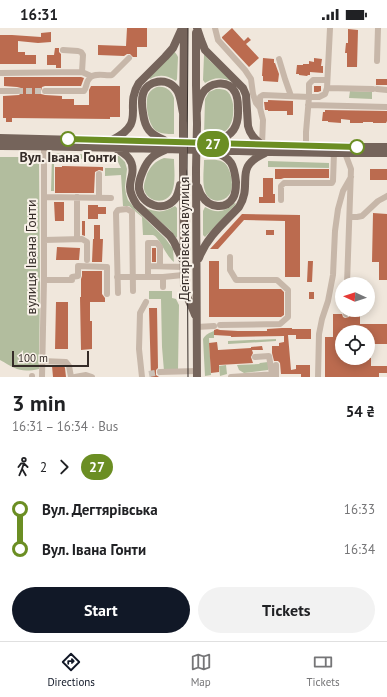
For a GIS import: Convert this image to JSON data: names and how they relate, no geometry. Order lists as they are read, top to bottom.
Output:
{
  "streets": {
    "main road": ["Дегтярівська вулиця"],
    "street": ["вулиця Івана Гонти"]
  },
  "places": ["Вул. Івана Гонти"],
  "lines": ["bus line 27"],
  "scale_bar": "100 m",
  "north": "left",
  "page": {
    "status": "16:31",
    "on_map": "27",
    "scale": "100 m",
    "heading": ["3 min", "16:31 – 16:34 · Bus", "54 ₴"],
    "legs": ["2", "27"],
    "list": [
      {
        "name": "Вул. Дегтярівська",
        "value": "16:33"
      },
      {
        "name": "Вул. Івана Гонти",
        "value": "16:34"
      }
    ],
    "buttons": ["Start", "Tickets"],
    "tabs": ["Directions", "Map", "Tickets"]
  }
}
